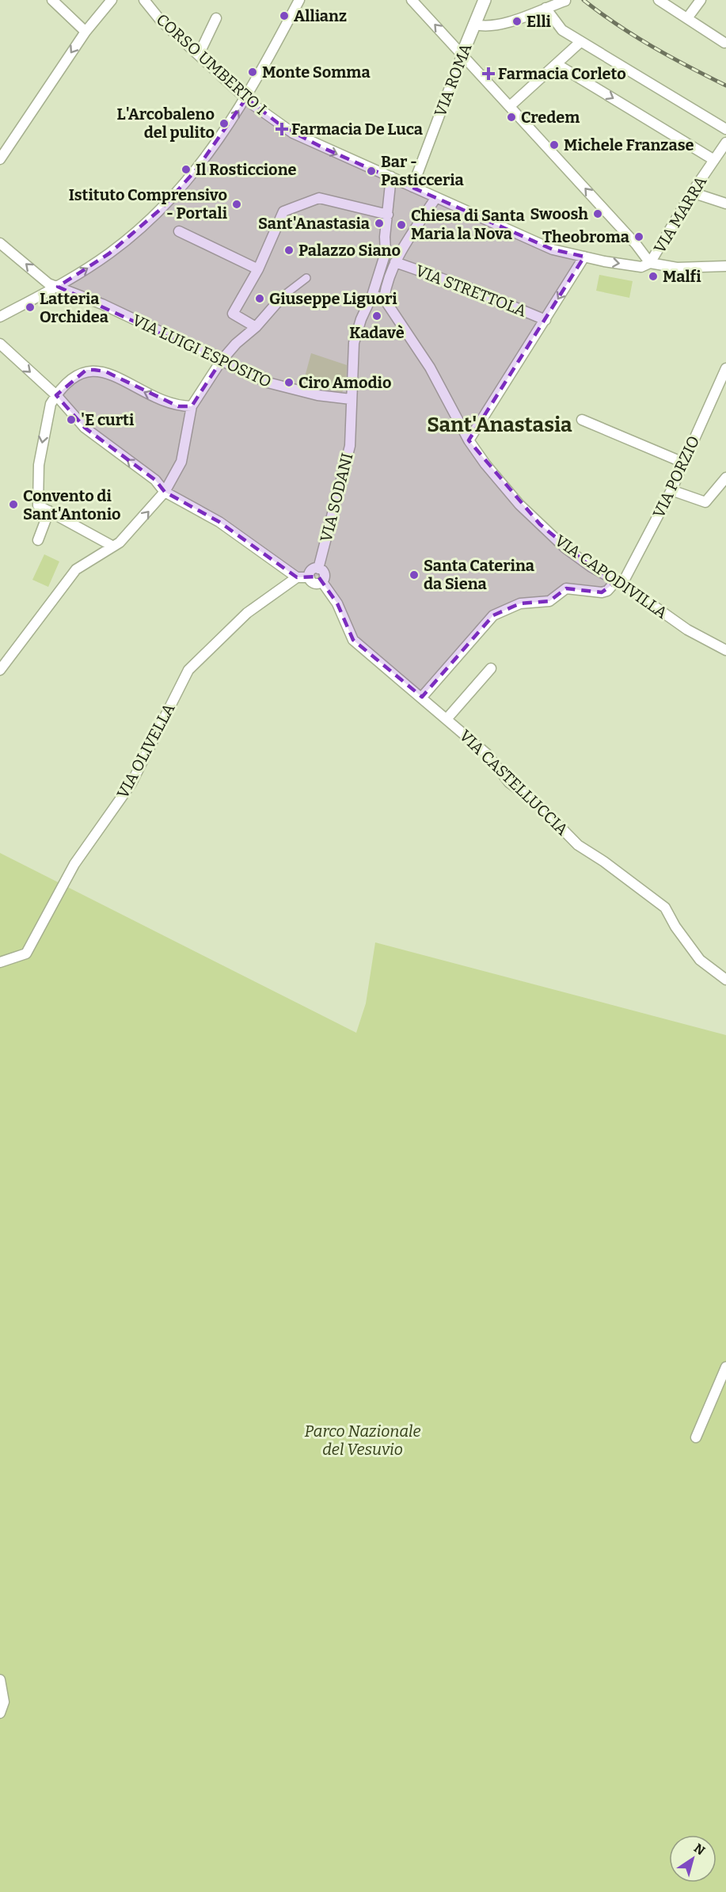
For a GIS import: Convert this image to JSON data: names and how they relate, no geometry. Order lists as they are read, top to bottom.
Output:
{
  "streets": {
    "street": [
      "CORSO UMBERTO I",
      "VIA ROMA",
      "VIA MARRA",
      "VIA STRETTOLA",
      "VIA LUIGI ESPOSITO",
      "VIA PORZIO",
      "VIA SODANI",
      "VIA CAPODIVILLA",
      "VIA OLIVELLA",
      "VIA CASTELLUCCIA"
    ]
  },
  "crossings": [
    ["CORSO UMBERTO I", "VIA ROMA"],
    ["CORSO UMBERTO I", "VIA MARRA"],
    ["CORSO UMBERTO I", "VIA SODANI"],
    ["VIA LUIGI ESPOSITO", "VIA SODANI"],
    ["VIA PORZIO", "VIA CAPODIVILLA"],
    ["VIA SODANI", "VIA CASTELLUCCIA"]
  ],
  "districts": ["Sant'Anastasia"],
  "parks": ["Parco Nazionale del Vesuvio"],
  "places": {
    "other": [
      "Allianz",
      "Elli",
      "Monte Somma",
      "Credem",
      "L'Arcobaleno del pulito",
      "Michele Franzase",
      "Il Rosticcione",
      "Bar - Pasticceria",
      "Istituto Comprensivo - Portali",
      "Swoosh",
      "Sant'Anastasia",
      "Chiesa di Santa Maria la Nova",
      "Theobroma",
      "Palazzo Siano",
      "Malfi",
      "Giuseppe Liguori",
      "Latteria Orchidea",
      "Kadavè",
      "Ciro Amodio",
      "'E curti",
      "Convento di Sant'Antonio",
      "Santa Caterina da Siena"
    ],
    "health": ["Farmacia Corleto", "Farmacia De Luca"]
  },
  "north": "top right"
}
